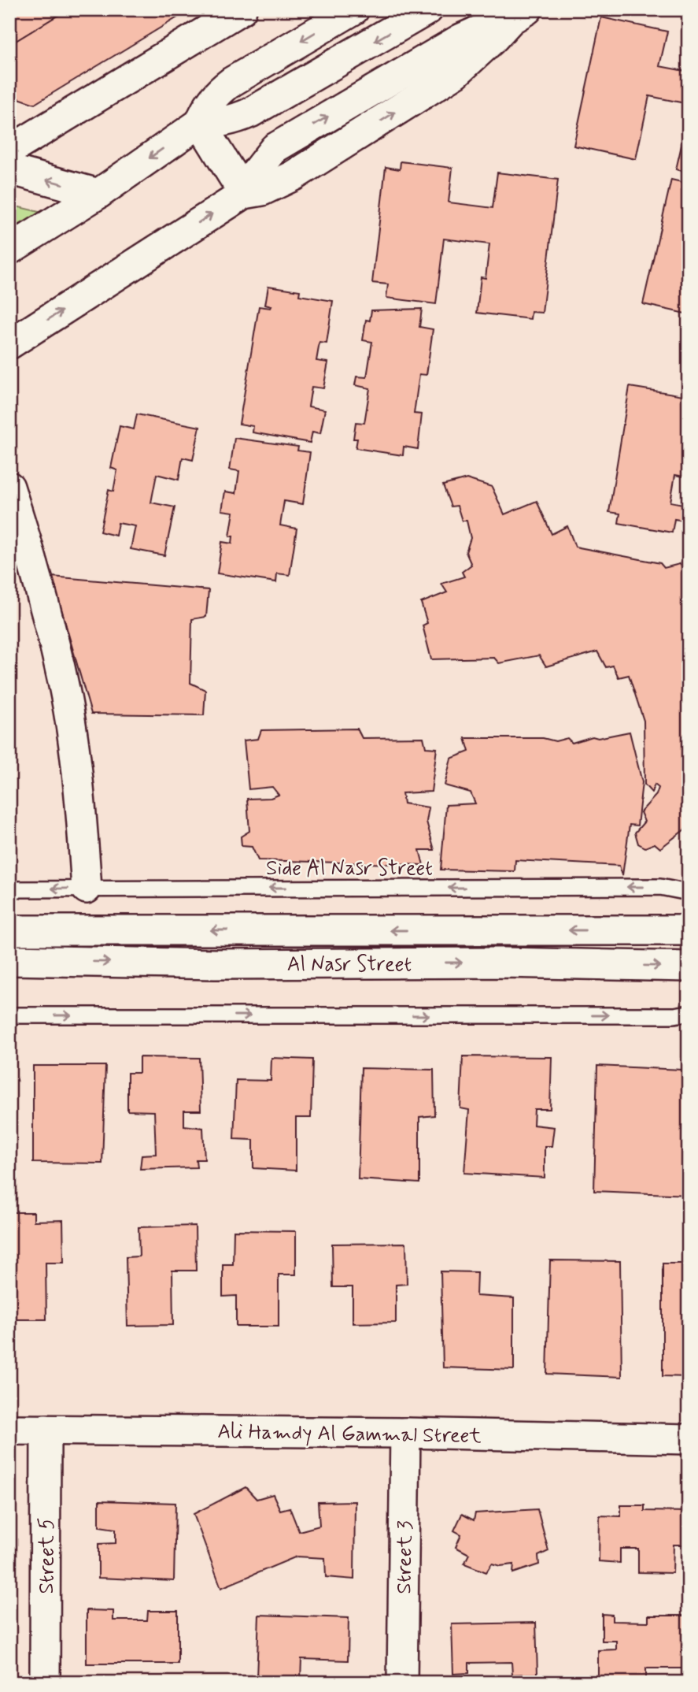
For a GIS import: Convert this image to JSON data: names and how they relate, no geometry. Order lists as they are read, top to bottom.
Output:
{
  "streets": {
    "street": [
      "Al Nasr Street",
      "Ali Hamdy Al Gammal Street",
      "Street 5",
      "Street 3"
    ],
    "lane": ["Side Al Nasr Street"]
  },
  "crossings": [
    ["Ali Hamdy Al Gammal Street", "Street 5"],
    ["Ali Hamdy Al Gammal Street", "Street 3"]
  ]
}
